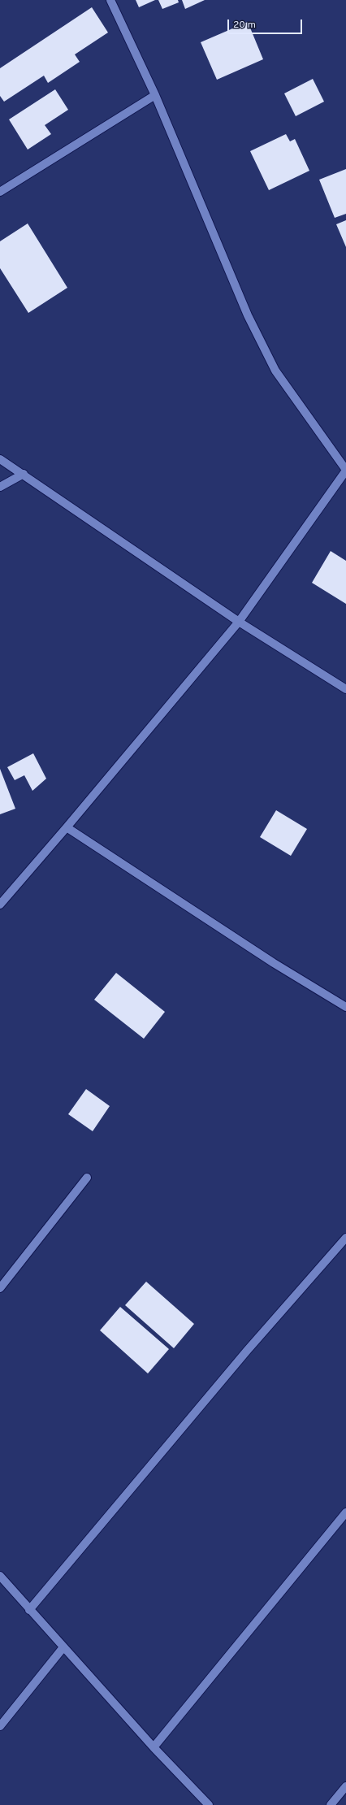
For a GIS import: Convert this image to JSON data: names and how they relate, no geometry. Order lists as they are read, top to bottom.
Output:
{
  "scale_bar": "20 m"
}
